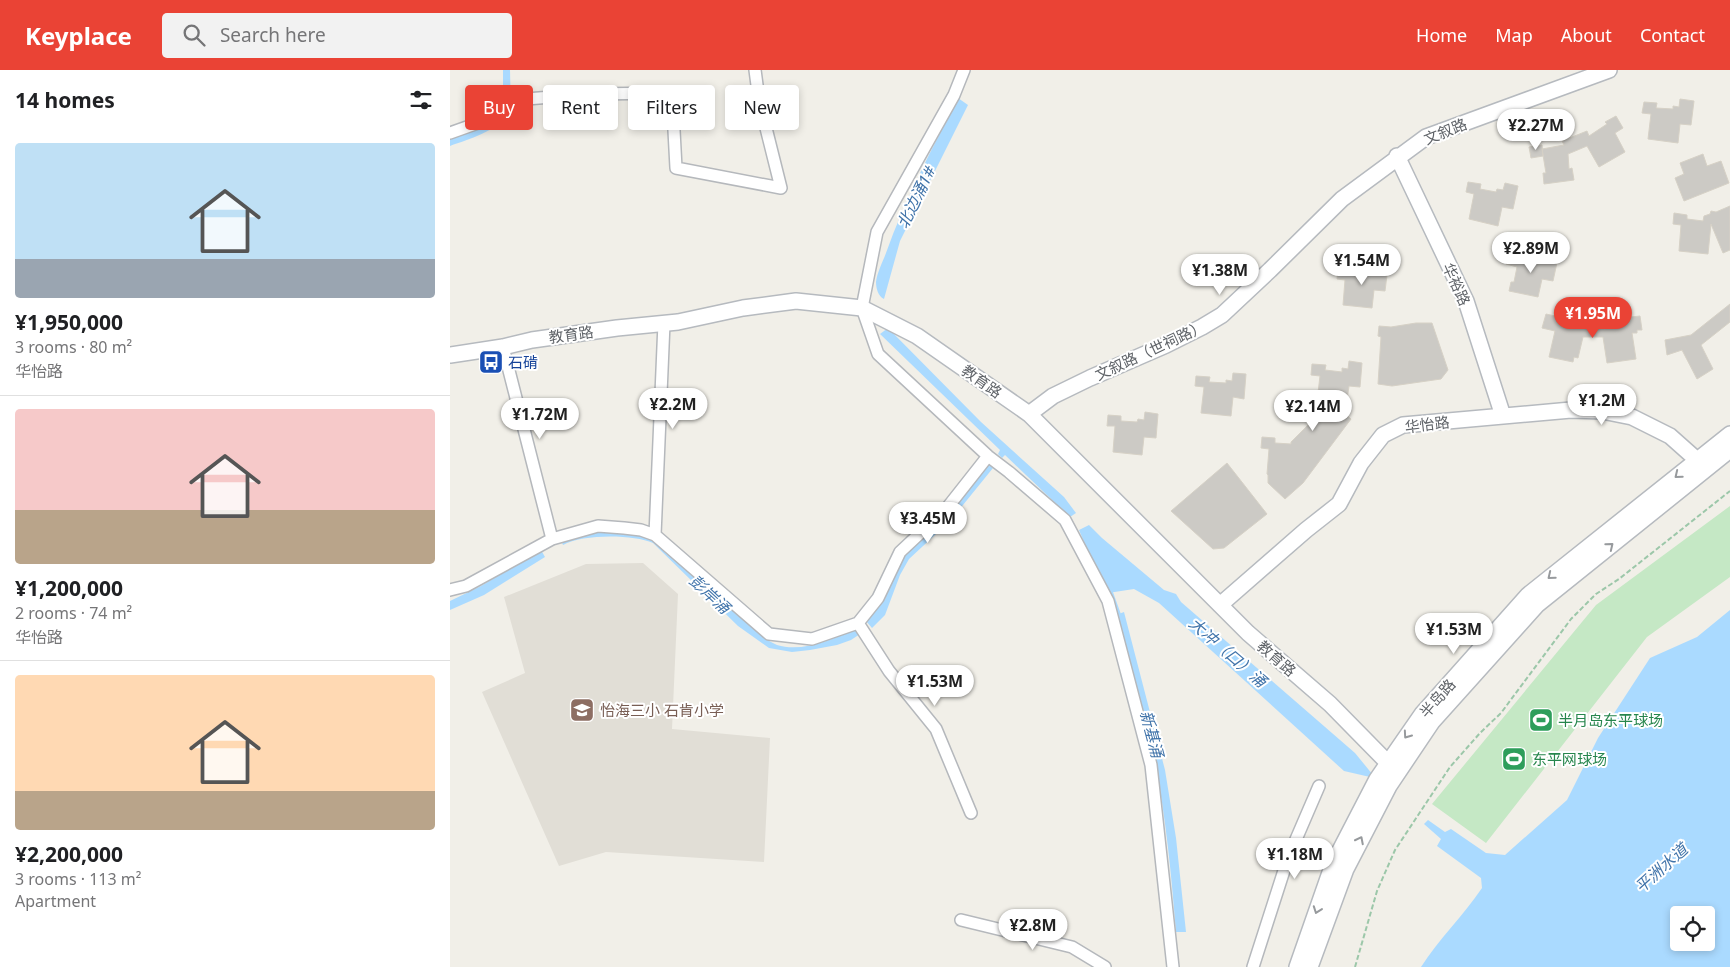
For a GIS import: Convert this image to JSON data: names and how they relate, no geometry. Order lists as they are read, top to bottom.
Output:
{
  "streets": {
    "street": [
      "文叙路",
      "华裕路",
      "教育路",
      "文叙路（世祠路）",
      "华怡路",
      "半岛路"
    ]
  },
  "crossings": [
    ["文叙路", "华裕路"],
    ["文叙路", "文叙路（世祠路）"],
    ["华裕路", "文叙路（世祠路）"],
    ["华裕路", "华怡路"],
    ["教育路", "文叙路（世祠路）"],
    ["教育路", "华怡路"],
    ["教育路", "半岛路"],
    ["华怡路", "半岛路"]
  ],
  "water": [
    "北边涌1#",
    "彭岸涌",
    "大冲（口）涌",
    "新基涌",
    "平洲水道"
  ],
  "places": {
    "bus stop": ["石𬒔"],
    "school or university": ["怡海三小 石肯小学"],
    "sports": ["半月岛东平球场", "东平网球场"]
  },
  "page": {
    "header": "Keyplace",
    "search": "Search here",
    "nav": [
      "Home",
      "Map",
      "About",
      "Contact"
    ],
    "heading": "14 homes",
    "chip": [
      "Buy",
      "Rent",
      "Filters",
      "New"
    ],
    "price": [
      "¥2.27M",
      "¥2.89M",
      "¥1.54M",
      "¥1.38M",
      "¥1.95M",
      "¥1.2M",
      "¥2.2M",
      "¥2.14M",
      "¥1.72M",
      "¥3.45M",
      "¥1.53M",
      "¥1.53M",
      "¥1.18M",
      "¥2.8M"
    ],
    "list": [
      {
        "name": "¥1,950,000",
        "note": "3 rooms · 80 m² · 华怡路"
      },
      {
        "name": "¥1,200,000",
        "note": "2 rooms · 74 m² · 华怡路"
      },
      {
        "name": "¥2,200,000",
        "note": "3 rooms · 113 m² · Apartment"
      }
    ]
  }
}
